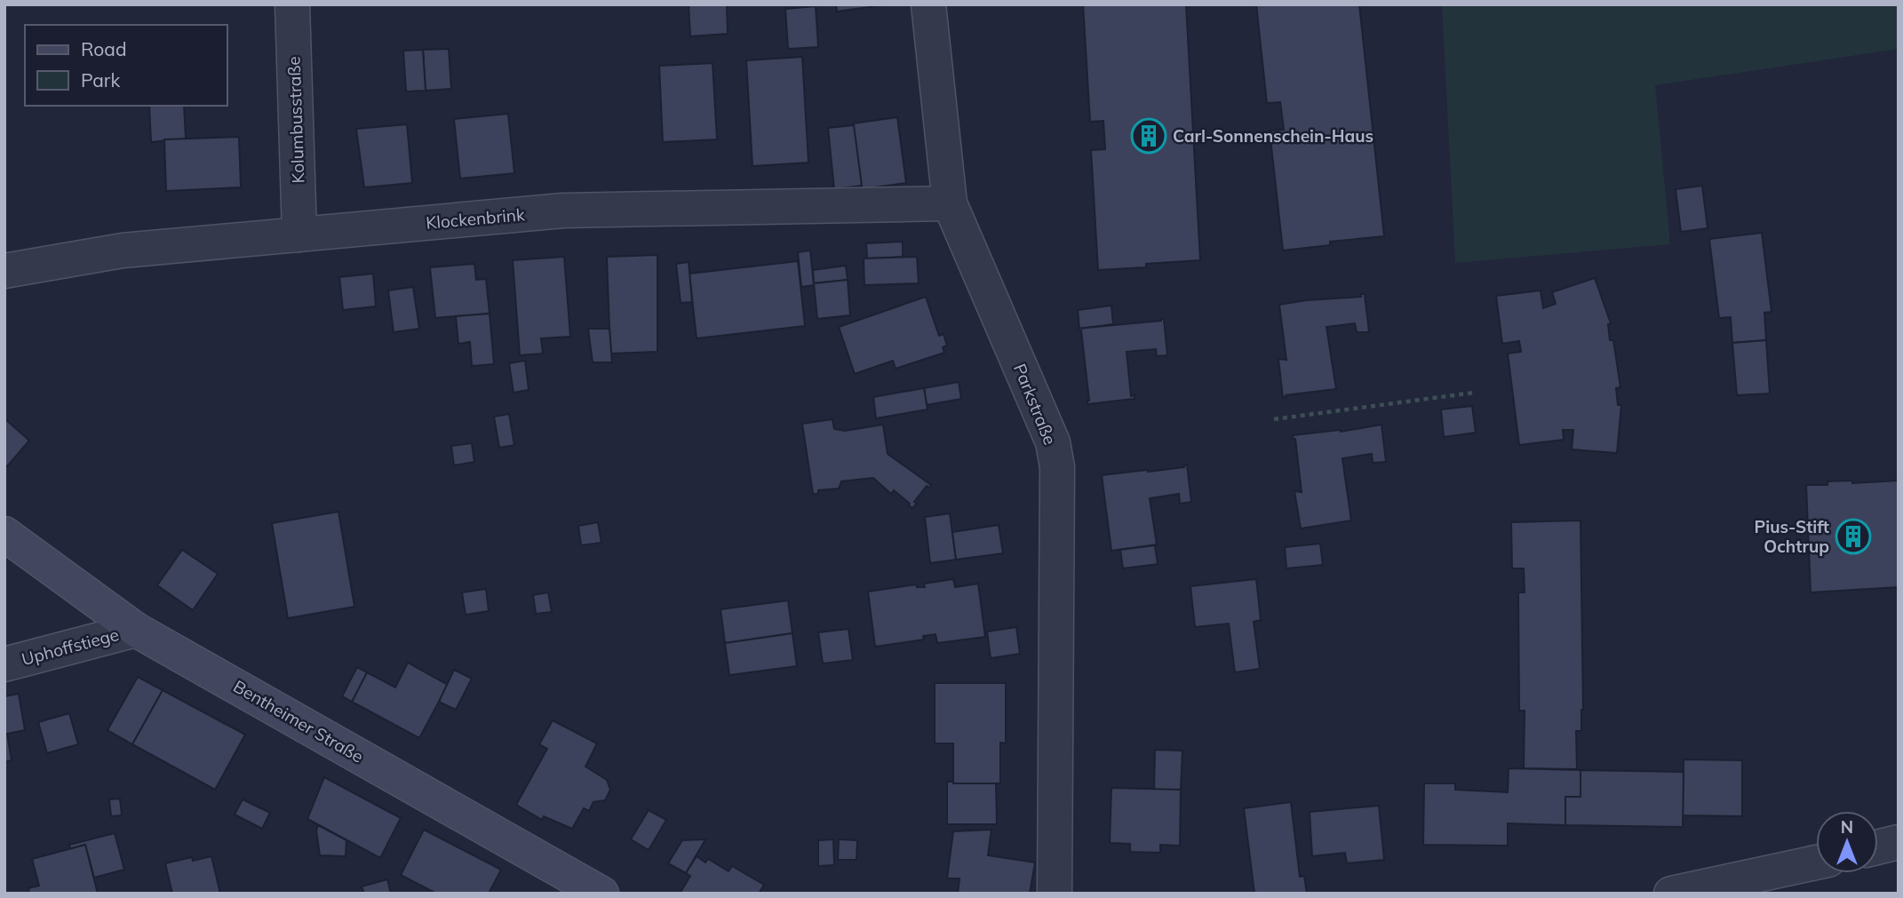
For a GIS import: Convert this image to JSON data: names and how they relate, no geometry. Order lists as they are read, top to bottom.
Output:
{
  "streets": {
    "main road": ["Bentheimer Straße"],
    "street": [
      "Kolumbusstraße",
      "Klockenbrink",
      "Parkstraße",
      "Uphoffstiege"
    ]
  },
  "crossings": [
    ["Kolumbusstraße", "Klockenbrink"],
    ["Klockenbrink", "Parkstraße"],
    ["Uphoffstiege", "Bentheimer Straße"]
  ],
  "places": {
    "building": ["Carl-Sonnenschein-Haus", "Pius-Stift Ochtrup"]
  },
  "legend": ["Road", "Park"],
  "north": "top"
}
